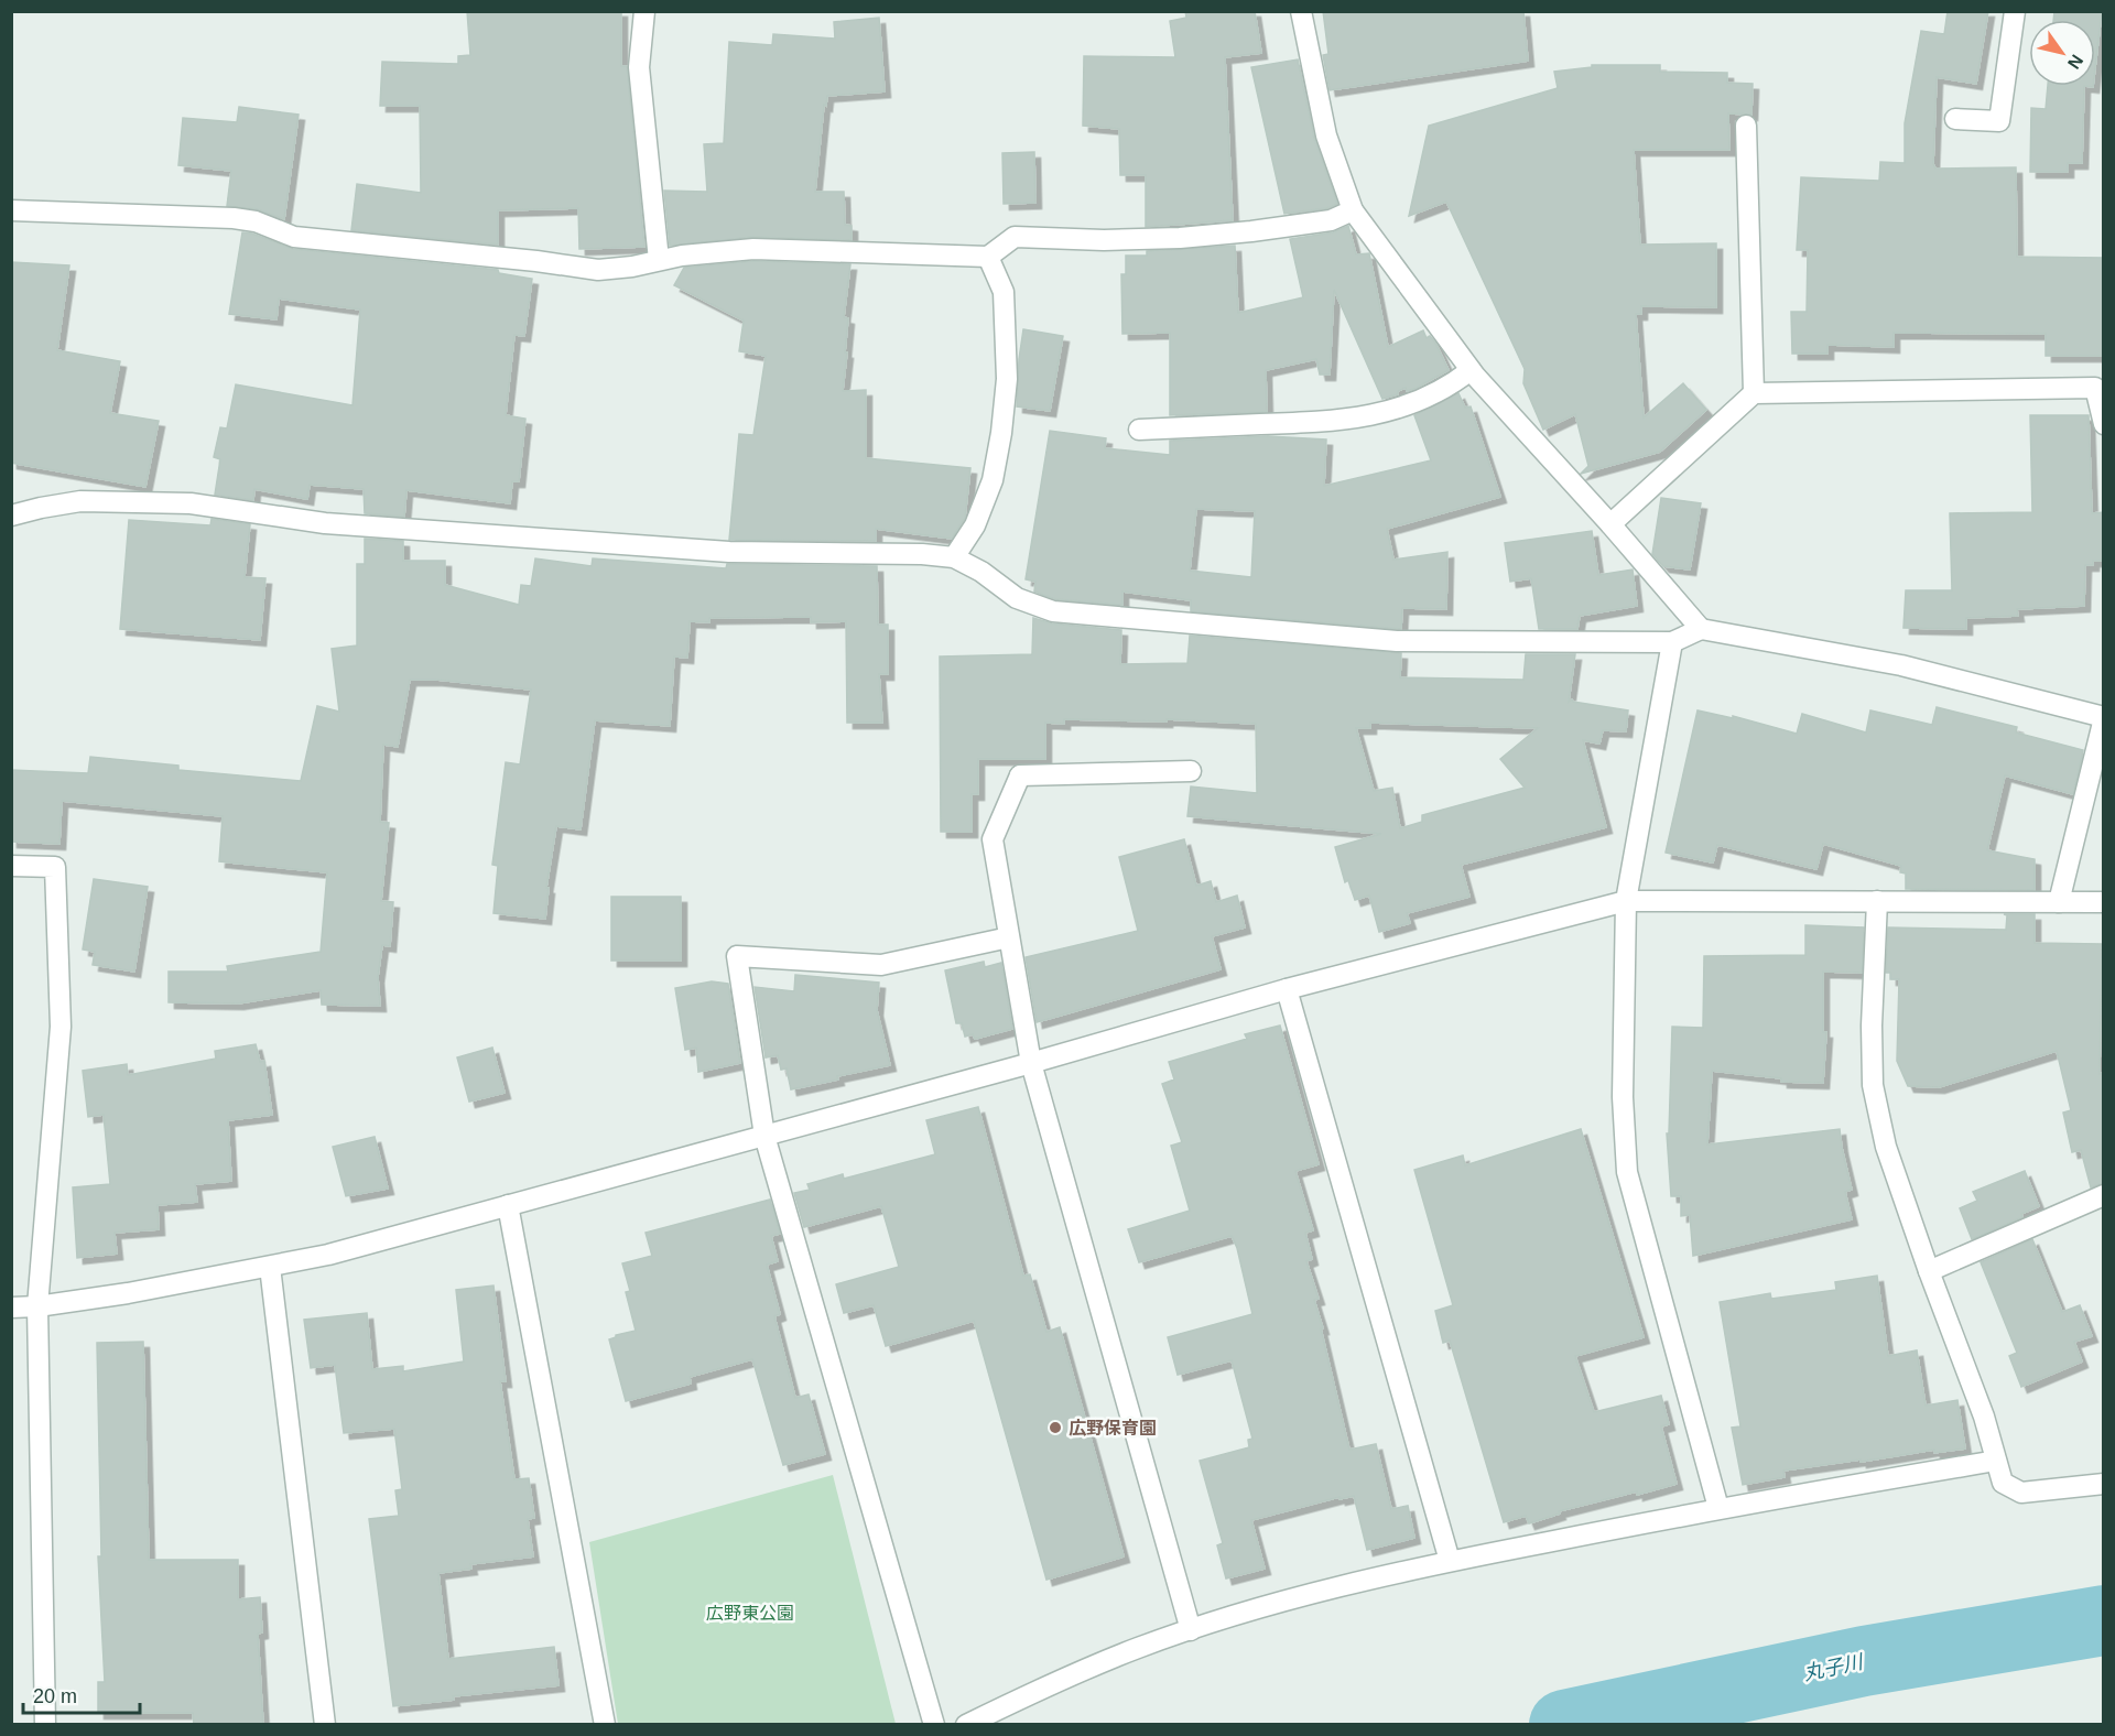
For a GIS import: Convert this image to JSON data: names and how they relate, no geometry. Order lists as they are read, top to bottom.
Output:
{
  "water": ["丸子川"],
  "parks": ["広野東公園"],
  "places": ["広野保育園"],
  "scale_bar": "20 m",
  "north": "bottom right"
}
